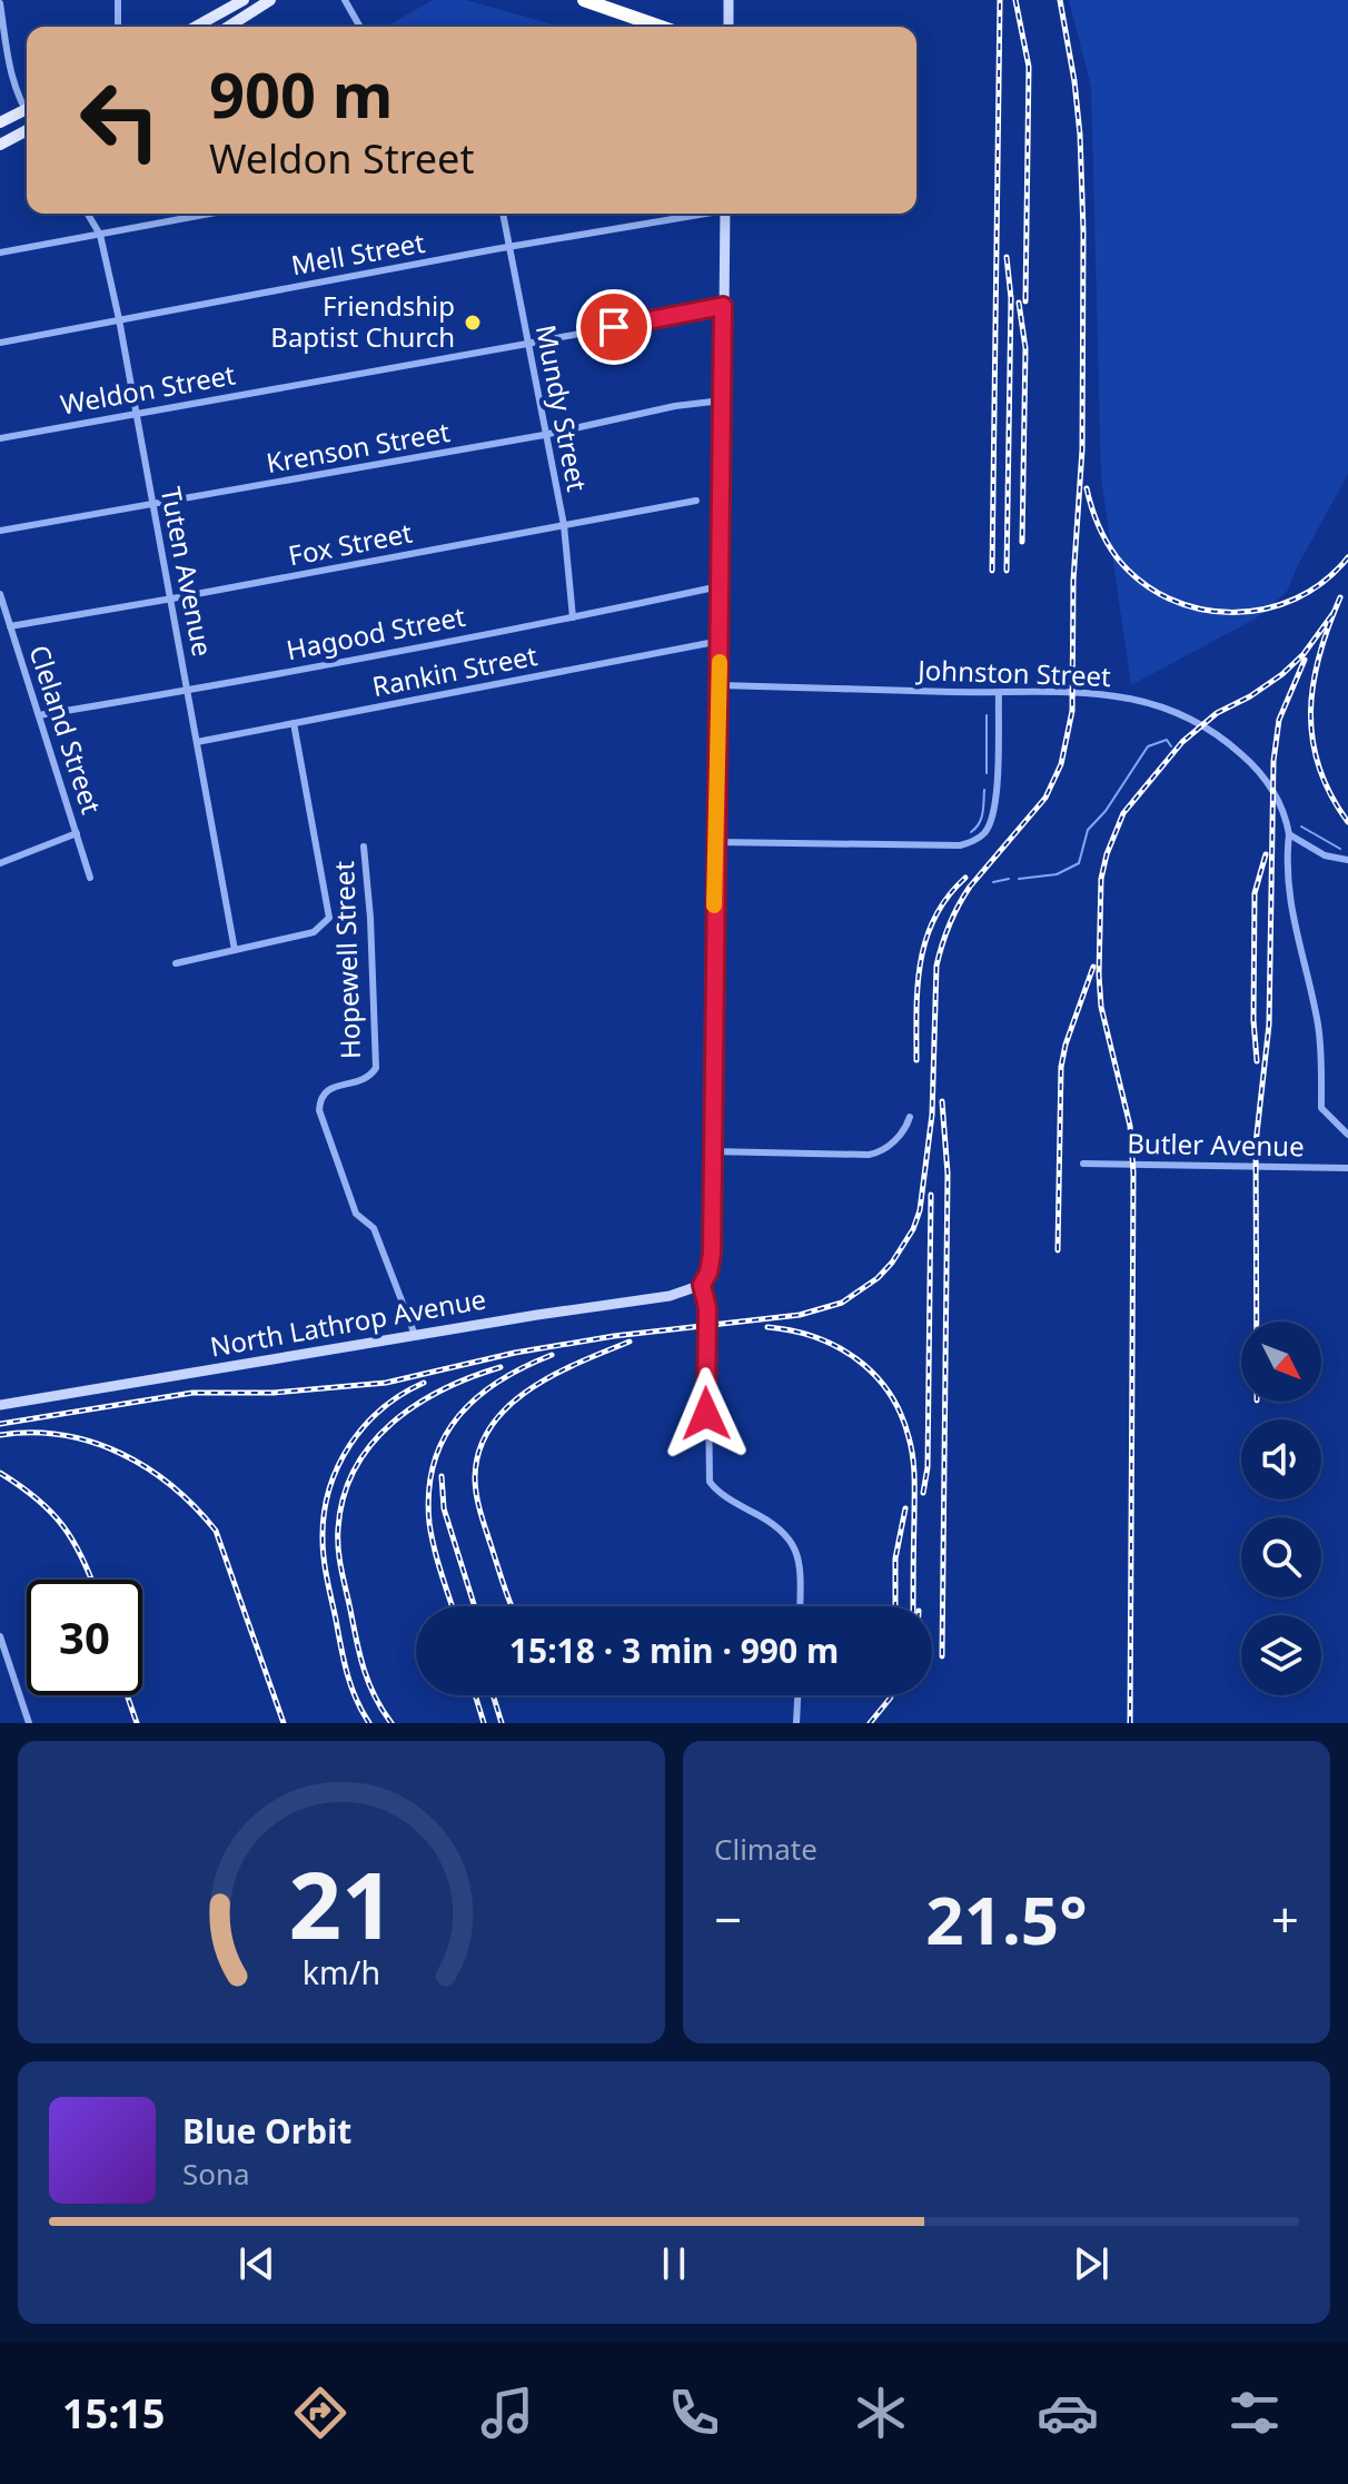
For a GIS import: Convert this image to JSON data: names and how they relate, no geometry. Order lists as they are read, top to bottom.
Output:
{
  "streets": {
    "street": [
      "Mell Street",
      "Weldon Street",
      "Mundy Street",
      "Krenson Street",
      "Fox Street",
      "Tuten Avenue",
      "Hagood Street",
      "Rankin Street",
      "Johnston Street",
      "Cleland Street",
      "Hopewell Street",
      "Butler Avenue",
      "North Lathrop Avenue"
    ]
  },
  "crossings": [
    ["Mell Street", "Mundy Street"],
    ["Mell Street", "Tuten Avenue"],
    ["Weldon Street", "Mundy Street"],
    ["Weldon Street", "Tuten Avenue"],
    ["Mundy Street", "Krenson Street"],
    ["Mundy Street", "Fox Street"],
    ["Mundy Street", "Hagood Street"],
    ["Krenson Street", "Tuten Avenue"],
    ["Fox Street", "Tuten Avenue"],
    ["Fox Street", "Cleland Street"],
    ["Tuten Avenue", "Hagood Street"],
    ["Tuten Avenue", "Rankin Street"],
    ["Tuten Avenue", "Hopewell Street"],
    ["Hagood Street", "Cleland Street"],
    ["Rankin Street", "Hopewell Street"],
    ["Hopewell Street", "North Lathrop Avenue"]
  ],
  "places": ["Friendship Baptist Church"],
  "north": "bottom right",
  "page": {
    "turn": ["900 m", "Weldon Street"],
    "limit": "30",
    "trip": "15:18 · 3 min · 990 m",
    "tile": "Climate",
    "heat": ["−", "21.5°", "+"],
    "song": ["Blue Orbit", "Sona"],
    "tabs": "15:15",
    "gauge": ["21", "km/h"]
  }
}
